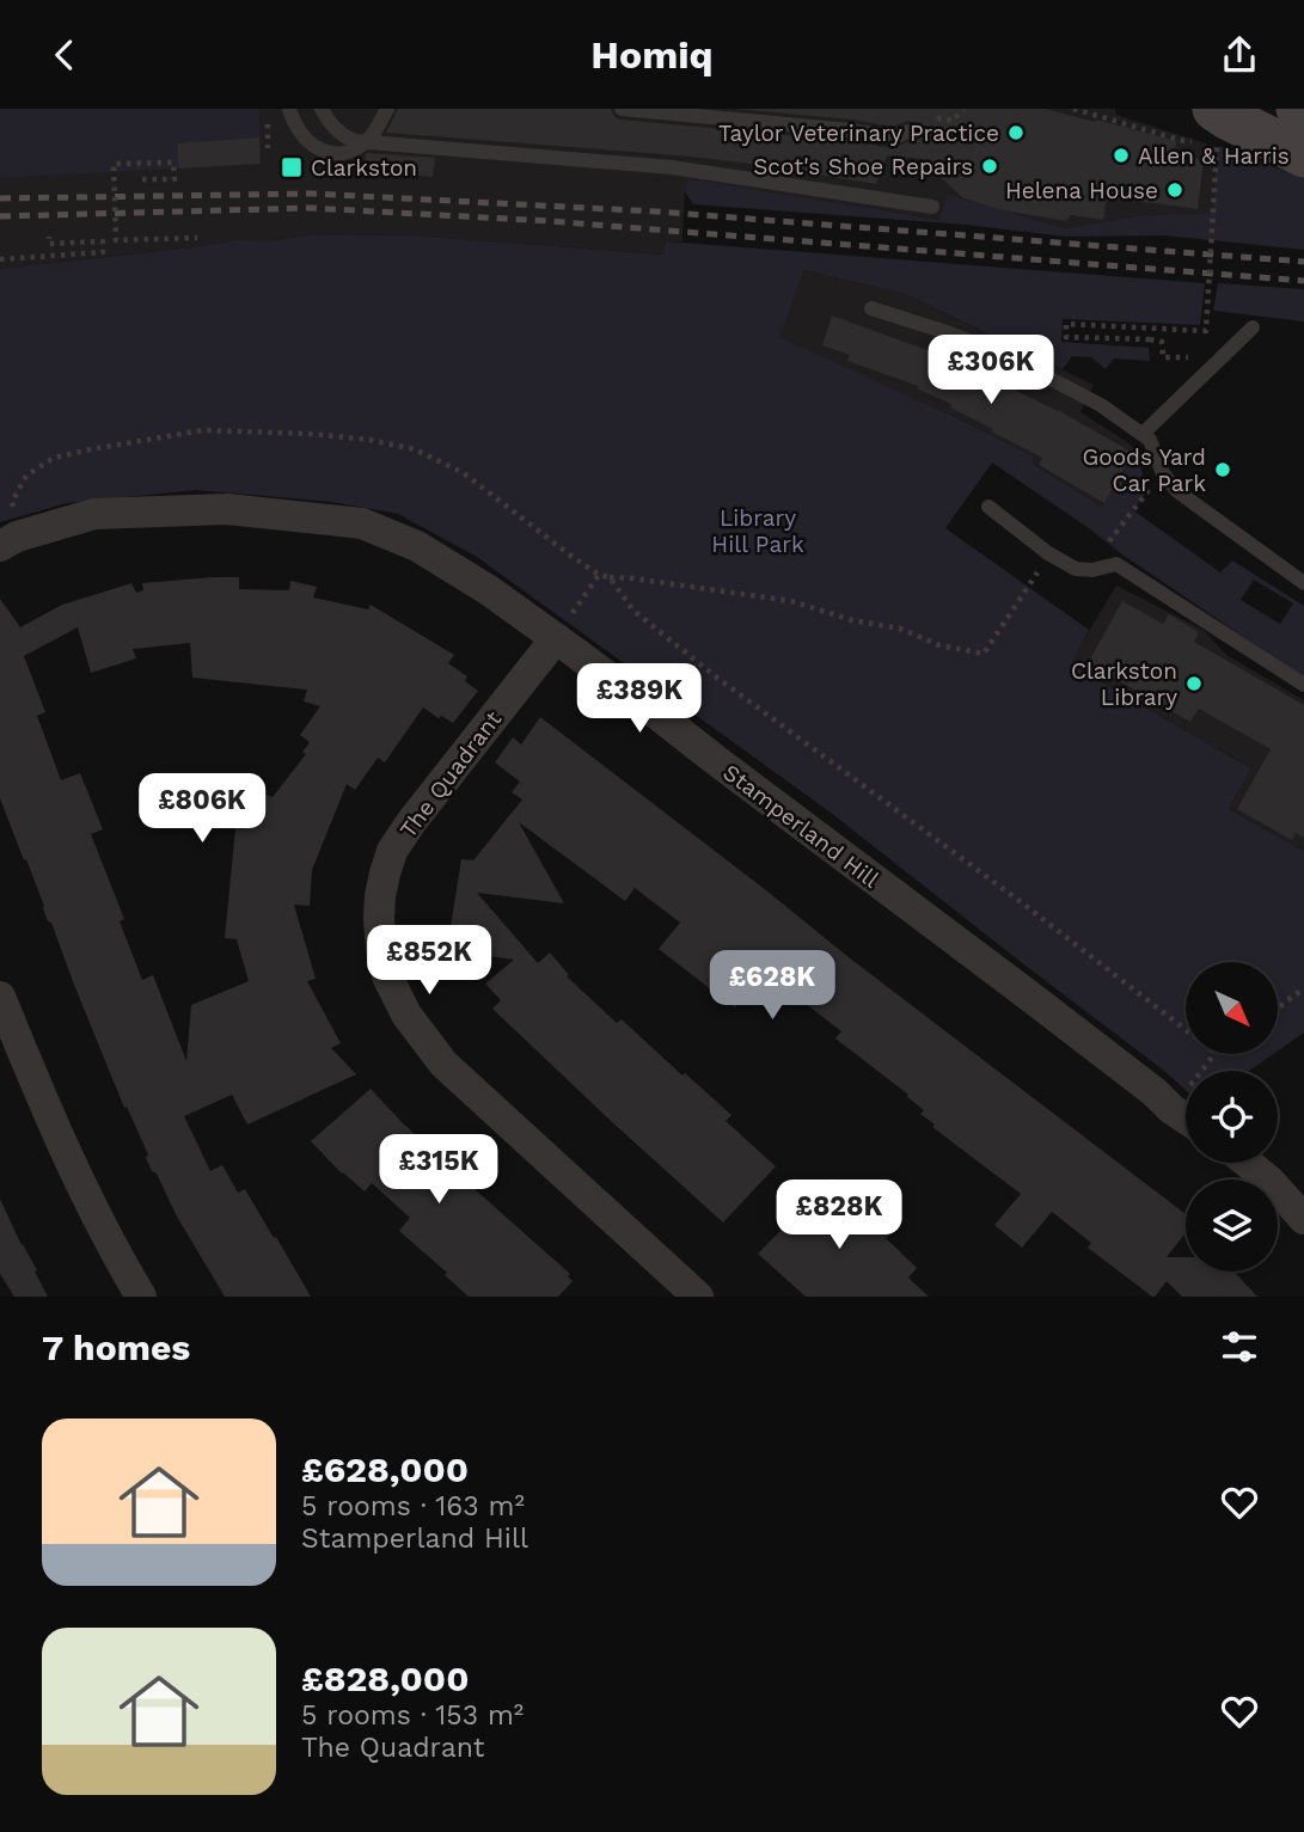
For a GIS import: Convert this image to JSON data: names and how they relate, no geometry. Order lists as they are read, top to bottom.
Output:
{
  "streets": {
    "street": ["The Quadrant", "Stamperland Hill"]
  },
  "crossings": [
    ["The Quadrant", "Stamperland Hill"]
  ],
  "parks": ["Library Hill Park"],
  "places": {
    "other": [
      "Taylor Veterinary Practice",
      "Allen & Harris",
      "Scot's Shoe Repairs",
      "Helena House",
      "Goods Yard Car Park",
      "Clarkston Library"
    ],
    "transit": ["Clarkston"]
  },
  "north": "bottom right",
  "page": {
    "header": "Homiq",
    "price": [
      "£306K",
      "£389K",
      "£806K",
      "£852K",
      "£628K",
      "£315K",
      "£828K"
    ],
    "heading": "7 homes",
    "list": [
      {
        "name": "£628,000",
        "note": "5 rooms · 163 m² · Stamperland Hill"
      },
      {
        "name": "£828,000",
        "note": "5 rooms · 153 m² · The Quadrant"
      }
    ]
  }
}
